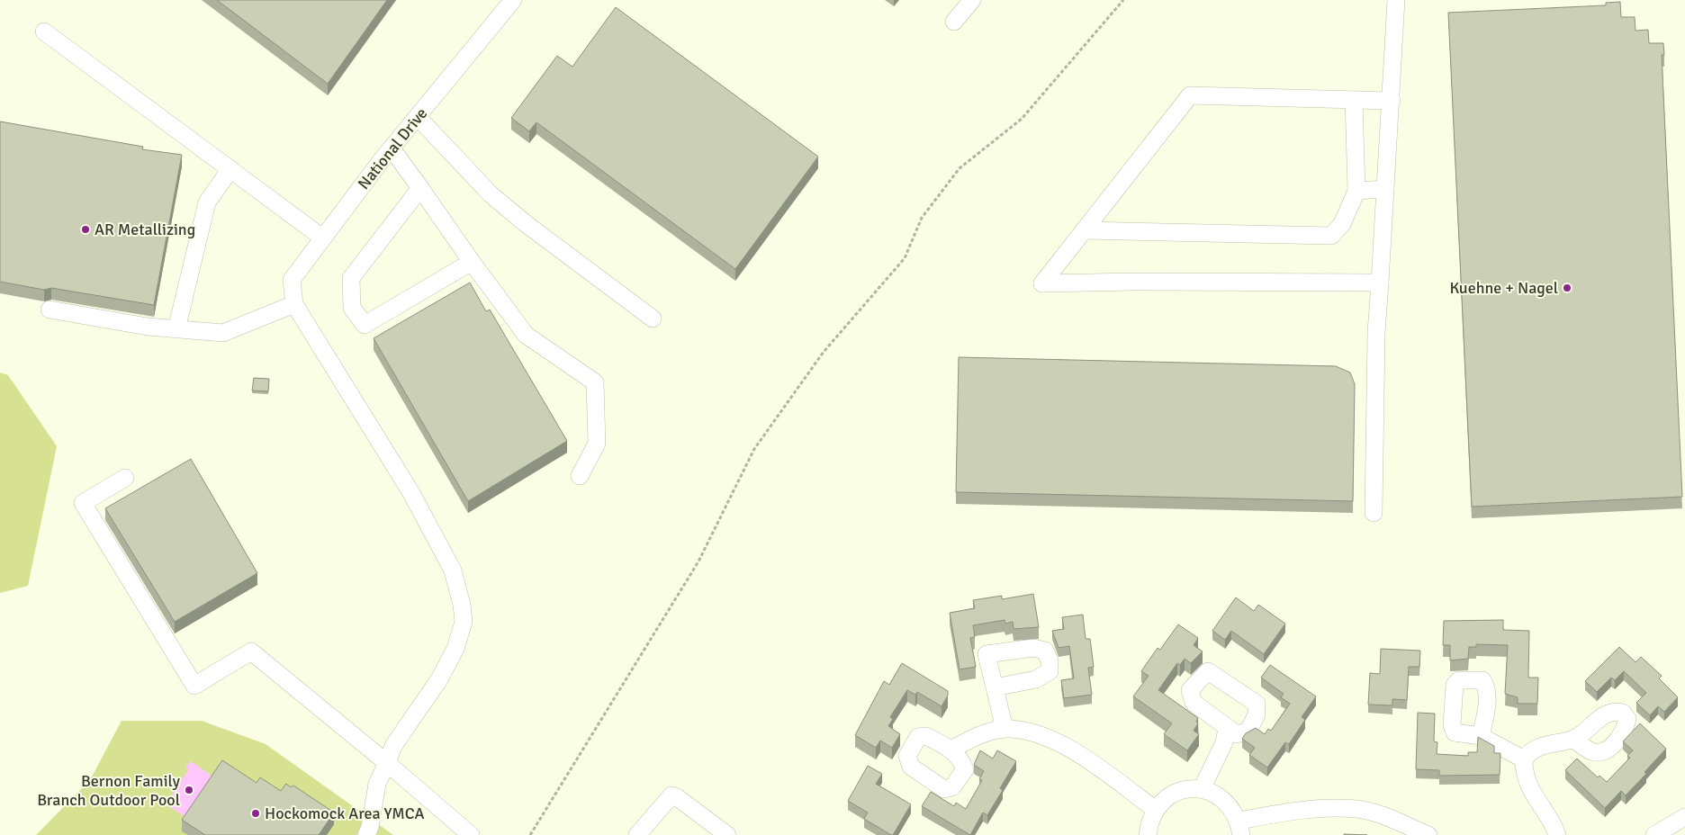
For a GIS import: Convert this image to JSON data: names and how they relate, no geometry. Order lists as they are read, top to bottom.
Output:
{
  "streets": {
    "street": ["National Drive"]
  },
  "places": [
    "AR Metallizing",
    "Kuehne + Nagel",
    "Bernon Family Branch Outdoor Pool",
    "Hockomock Area YMCA"
  ]
}
